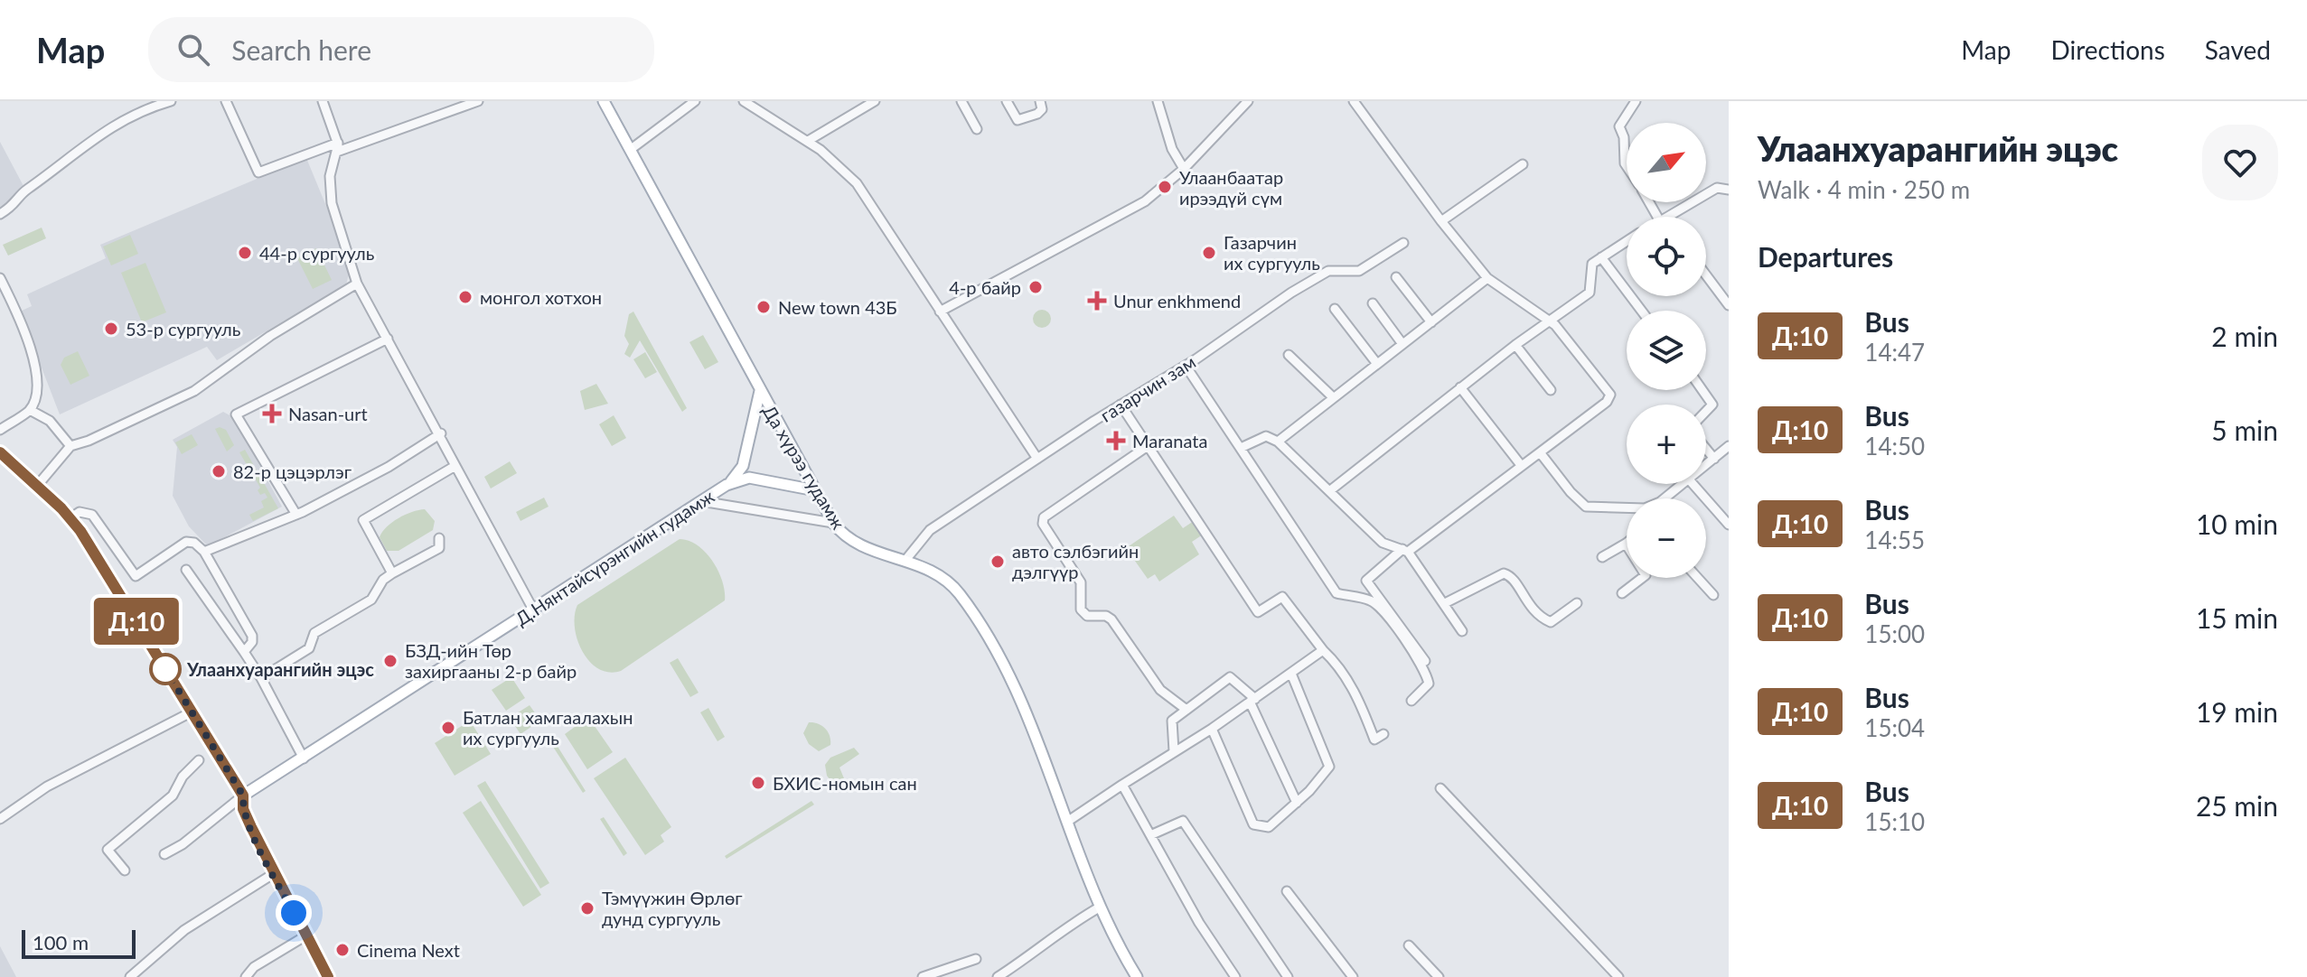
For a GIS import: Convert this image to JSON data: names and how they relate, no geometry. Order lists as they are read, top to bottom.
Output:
{
  "streets": {
    "main road": ["Да хүрээ гудамж", "Д.Нянтайсүрэнгийн гудамж"],
    "street": ["газарчин зам"]
  },
  "crossings": [
    ["газарчин зам", "Да хүрээ гудамж"],
    ["Да хүрээ гудамж", "Д.Нянтайсүрэнгийн гудамж"]
  ],
  "places": {
    "other": [
      "Улаанбаатар ирээдүй сүм",
      "44-р сургууль",
      "Газарчин их сургууль",
      "4-р байр",
      "монгол хотхон",
      "New town 43Б",
      "53-р сургууль",
      "82-р цэцэрлэг",
      "авто сэлбэгийн дэлгүүр",
      "БЗД-ийн Төр захиргааны 2-р байр",
      "Улаанхуарангийн эцэс",
      "Батлан хамгаалахын их сургууль",
      "БХИС-номын сан",
      "Тэмүүжин Өрлөг дунд сургууль",
      "Cinema Next"
    ],
    "health": ["Unur enkhmend", "Nasan-urt", "Maranata"]
  },
  "lines": ["bus line Д:10"],
  "scale_bar": "100 m",
  "north": "top right",
  "page": {
    "header": "Map",
    "search": "Search here",
    "nav": ["Map", "Directions", "Saved"],
    "on_map": "Д:10",
    "heading": [
      ["Улаанхуарангийн эцэс", "Walk · 4 min · 250 m"],
      "Departures"
    ],
    "map_buttons": ["+", "−"],
    "list": [
      {
        "mark": "Д:10",
        "name": "Bus",
        "note": "14:47",
        "value": "2 min"
      },
      {
        "mark": "Д:10",
        "name": "Bus",
        "note": "14:50",
        "value": "5 min"
      },
      {
        "mark": "Д:10",
        "name": "Bus",
        "note": "14:55",
        "value": "10 min"
      },
      {
        "mark": "Д:10",
        "name": "Bus",
        "note": "15:00",
        "value": "15 min"
      },
      {
        "mark": "Д:10",
        "name": "Bus",
        "note": "15:04",
        "value": "19 min"
      },
      {
        "mark": "Д:10",
        "name": "Bus",
        "note": "15:10",
        "value": "25 min"
      }
    ],
    "scale": "100 m"
  }
}
